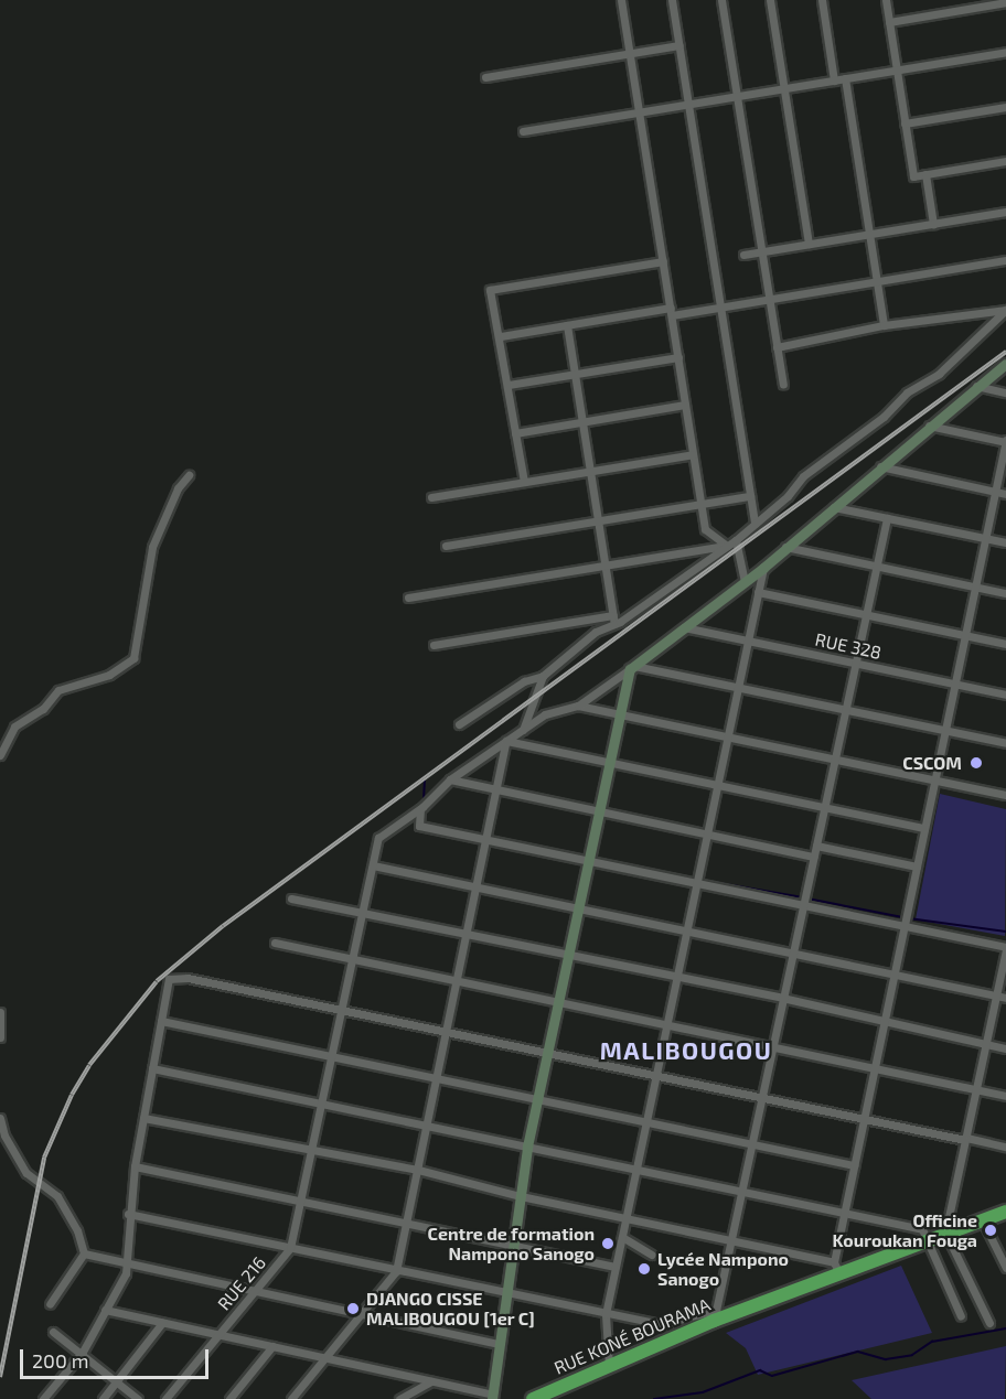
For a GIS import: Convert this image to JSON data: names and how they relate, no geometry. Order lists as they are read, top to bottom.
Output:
{
  "streets": {
    "highway": ["RUE KONÉ BOURAMA"],
    "street": ["RUE 328", "RUE 216"]
  },
  "districts": ["MALIBOUGOU"],
  "places": [
    "CSCOM",
    "Officine Kouroukan Fouga",
    "Centre de formation Nampono Sanogo",
    "Lycée Nampono Sanogo",
    "DJANGO CISSE MALIBOUGOU [1er C]"
  ],
  "scale_bar": "200 m"
}
